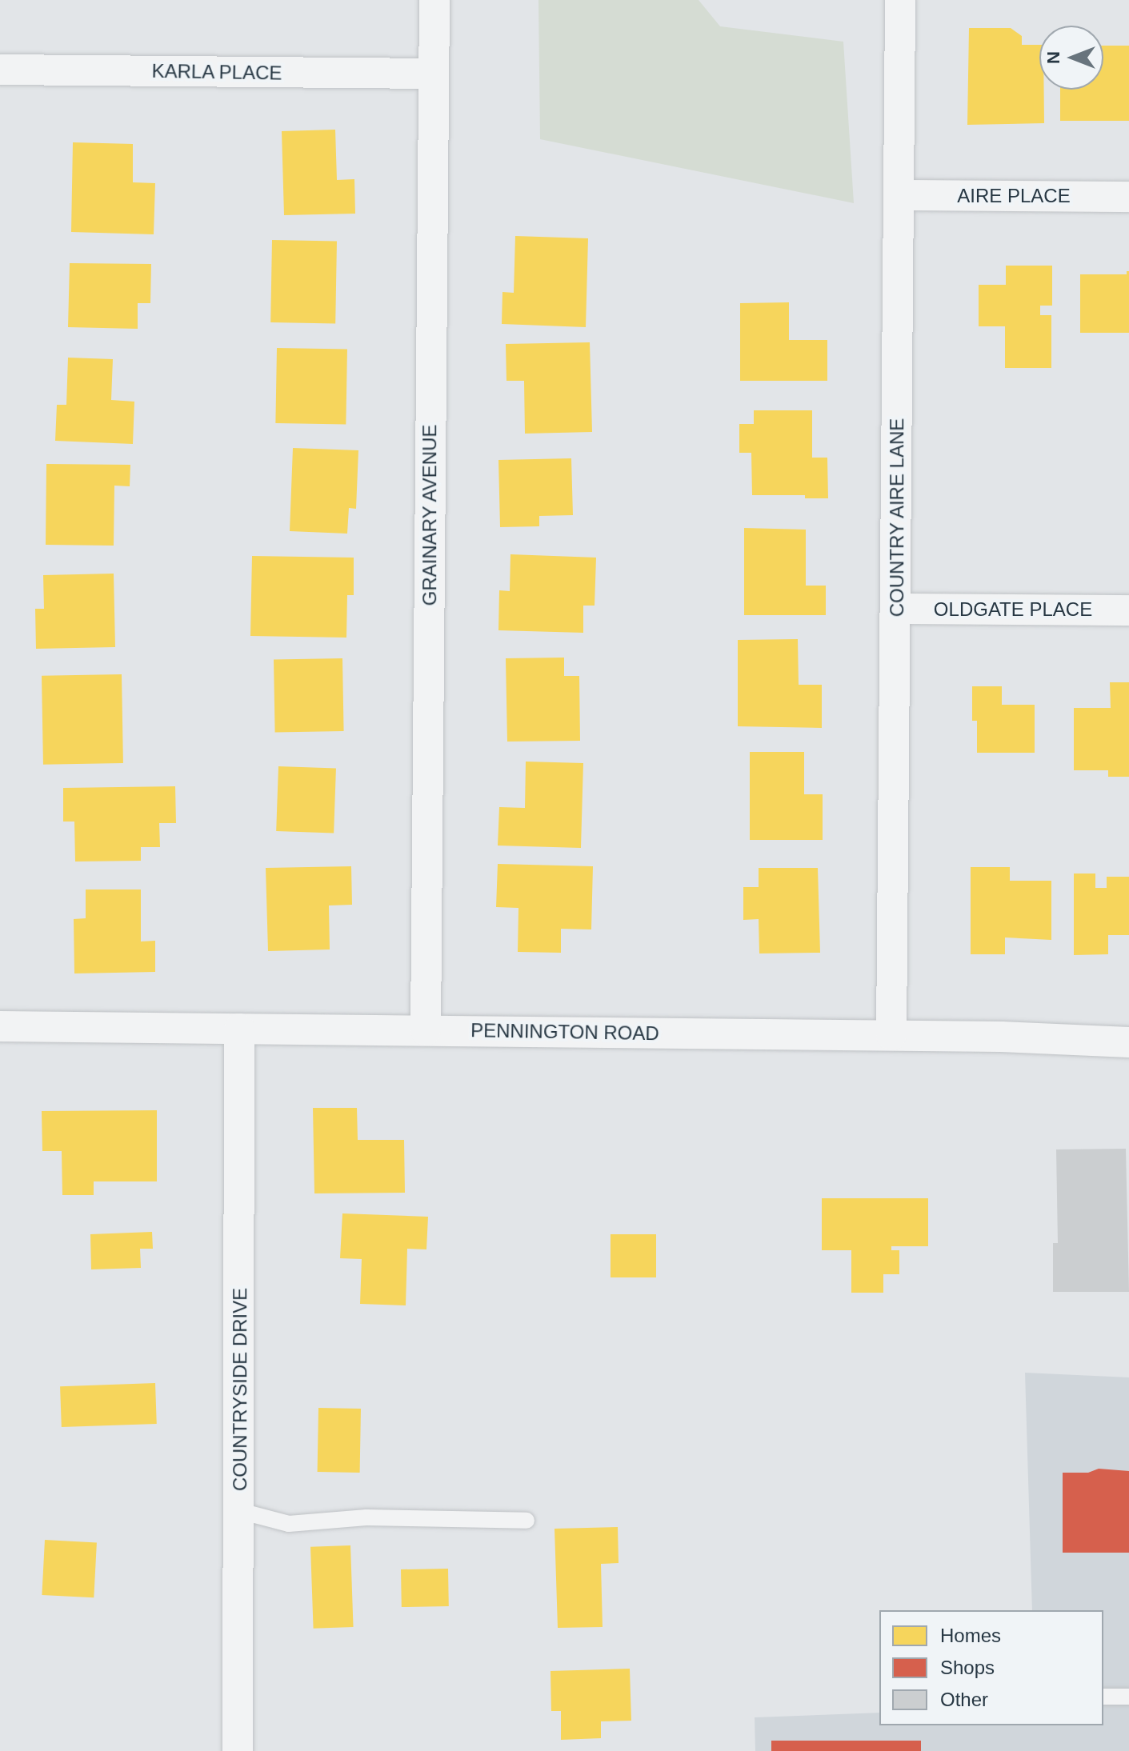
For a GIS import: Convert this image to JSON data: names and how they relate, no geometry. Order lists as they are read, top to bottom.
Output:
{
  "streets": {
    "street": [
      "KARLA PLACE",
      "AIRE PLACE",
      "GRAINARY AVENUE",
      "COUNTRY AIRE LANE",
      "OLDGATE PLACE",
      "PENNINGTON ROAD",
      "COUNTRYSIDE DRIVE"
    ]
  },
  "crossings": [
    ["KARLA PLACE", "GRAINARY AVENUE"],
    ["AIRE PLACE", "COUNTRY AIRE LANE"],
    ["GRAINARY AVENUE", "PENNINGTON ROAD"],
    ["COUNTRY AIRE LANE", "OLDGATE PLACE"],
    ["COUNTRY AIRE LANE", "PENNINGTON ROAD"],
    ["PENNINGTON ROAD", "COUNTRYSIDE DRIVE"]
  ],
  "legend": ["Homes", "Shops", "Other"],
  "north": "left"
}
